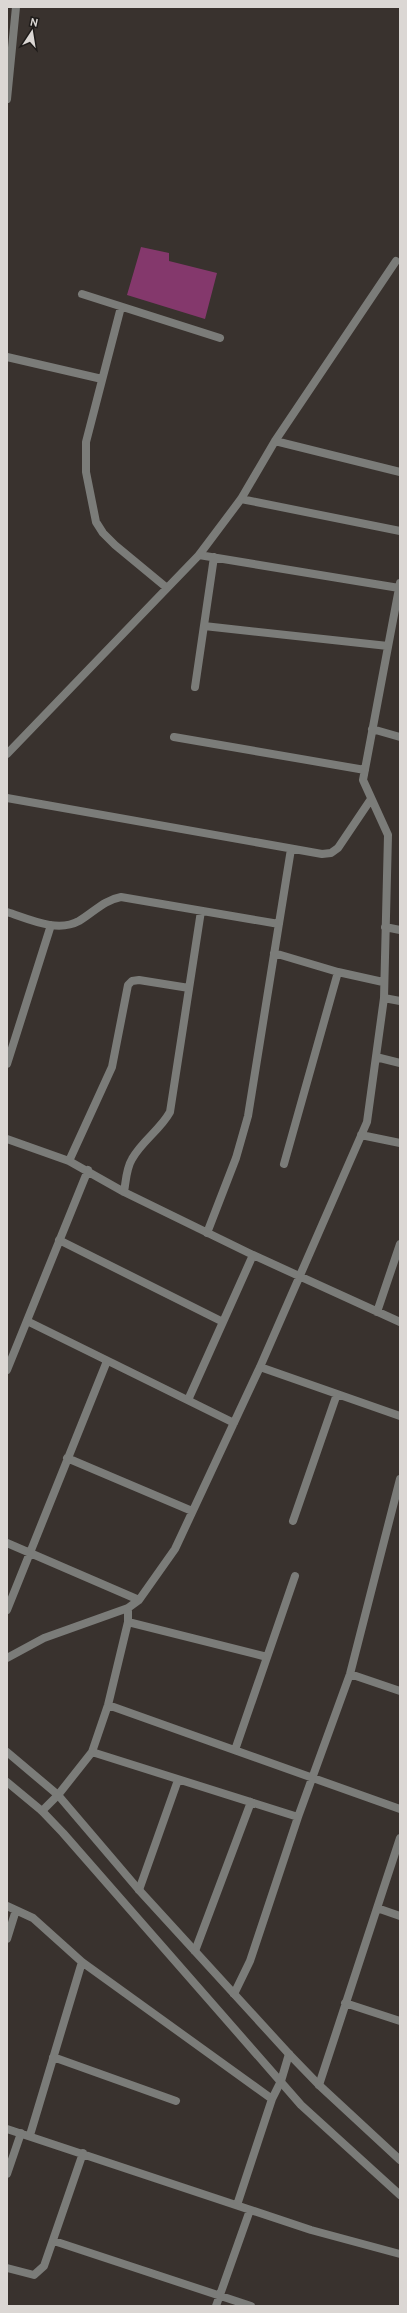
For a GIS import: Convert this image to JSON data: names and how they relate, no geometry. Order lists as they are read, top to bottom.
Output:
{
  "north": "top"
}
